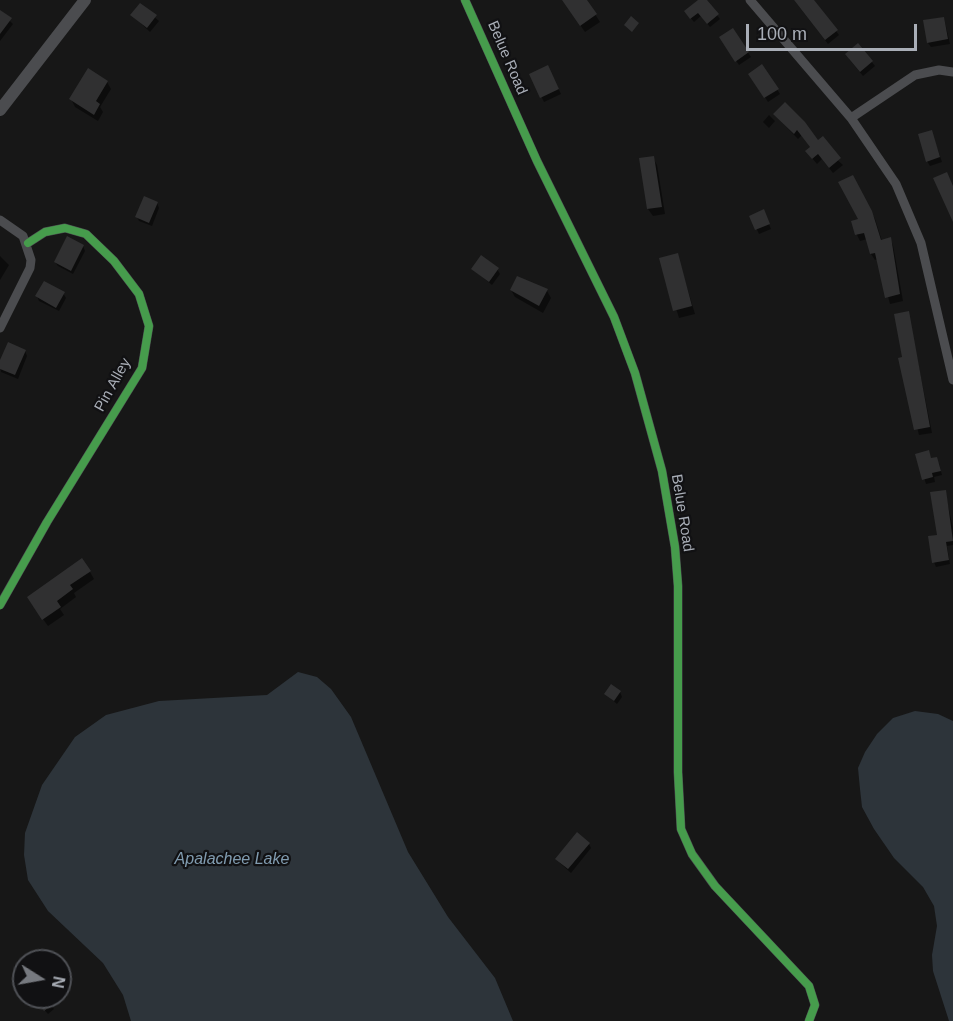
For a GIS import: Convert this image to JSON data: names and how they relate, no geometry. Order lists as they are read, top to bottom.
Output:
{
  "streets": {
    "street": ["Belue Road", "Pin Alley"]
  },
  "water": ["Apalachee Lake"],
  "scale_bar": "100 m",
  "north": "right"
}
